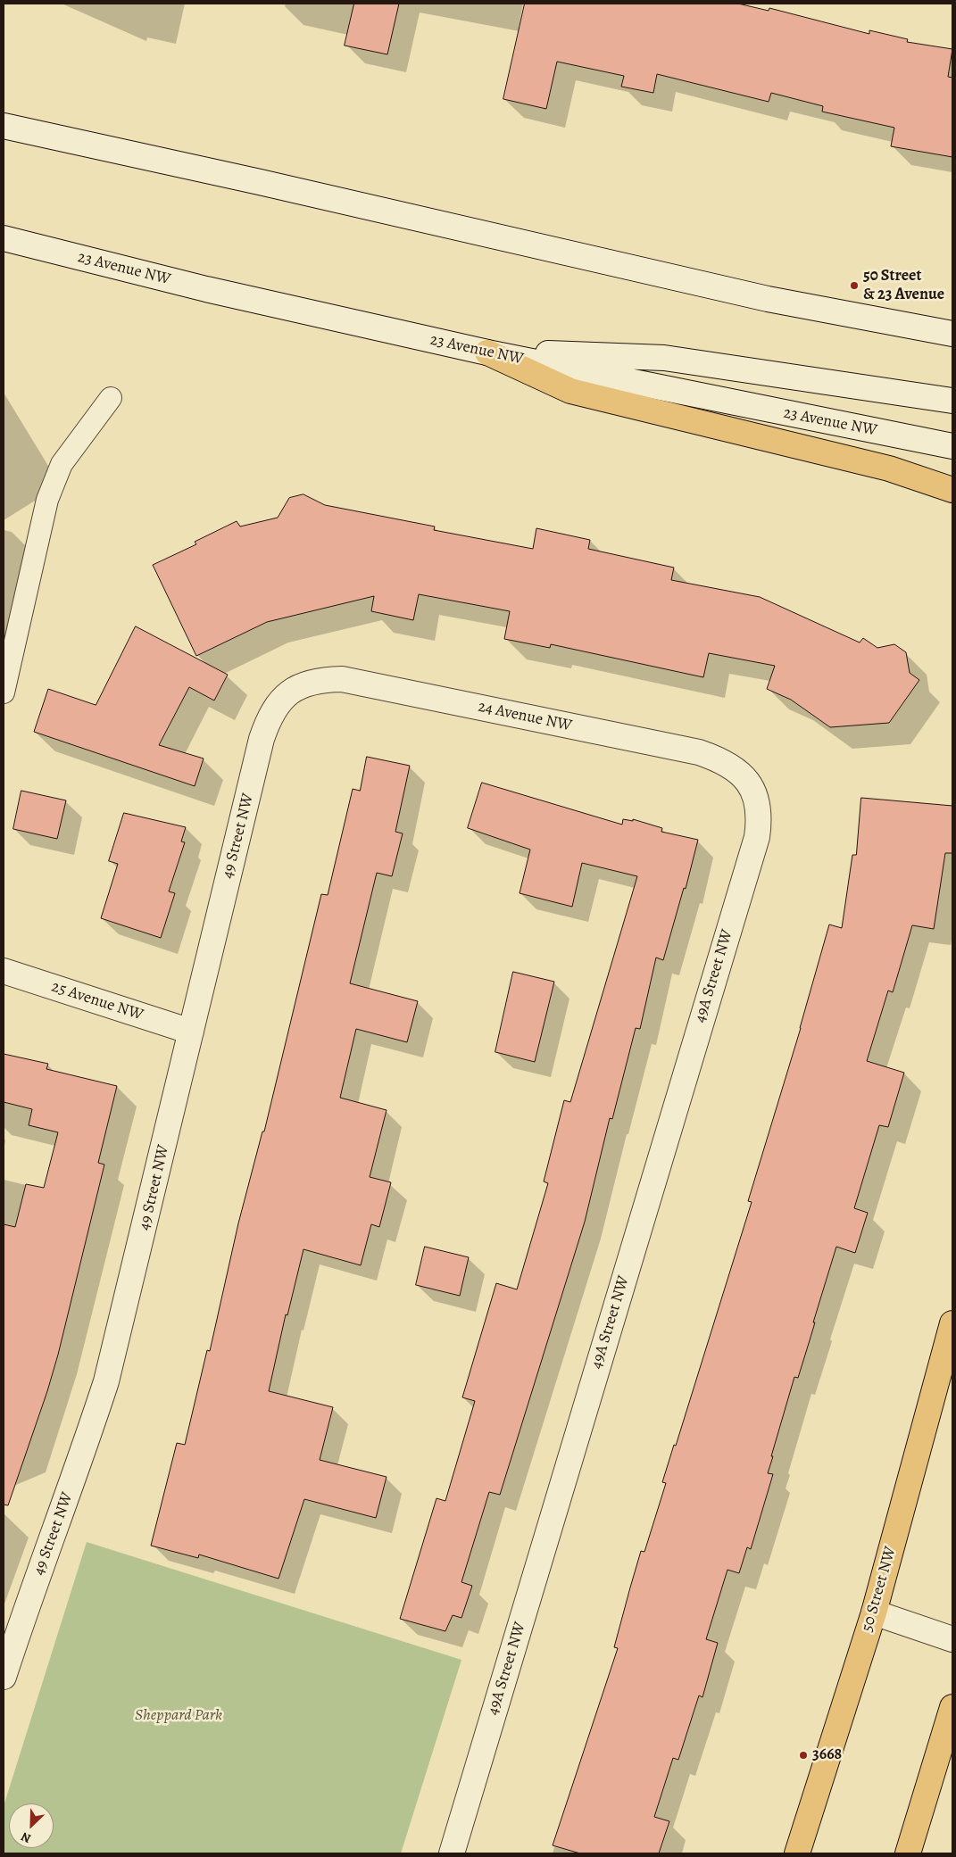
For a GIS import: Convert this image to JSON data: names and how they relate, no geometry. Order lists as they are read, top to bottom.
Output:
{
  "streets": {
    "main road": ["50 Street NW"],
    "street": [
      "23 Avenue NW",
      "24 Avenue NW",
      "49 Street NW",
      "49A Street NW",
      "25 Avenue NW"
    ]
  },
  "crossings": [
    ["24 Avenue NW", "49 Street NW"],
    ["24 Avenue NW", "49A Street NW"],
    ["49 Street NW", "25 Avenue NW"]
  ],
  "parks": ["Sheppard Park"],
  "places": ["50 Street & 23 Avenue", "3668"],
  "north": "bottom left"
}
